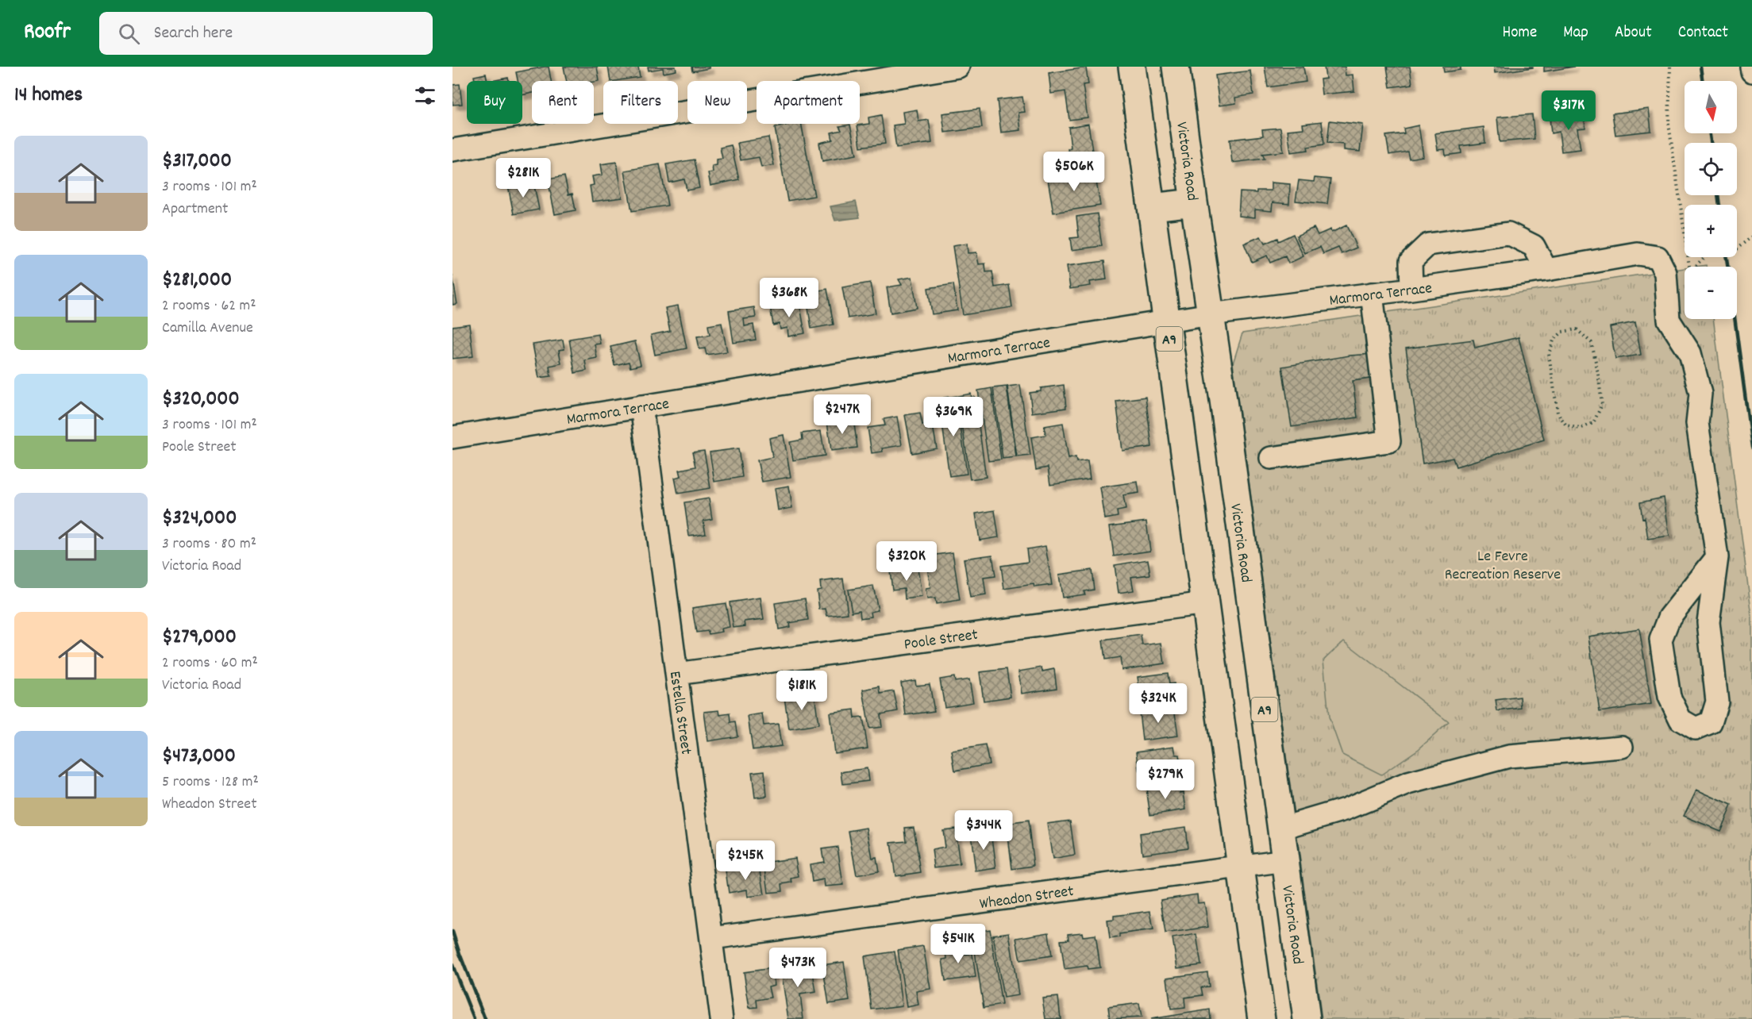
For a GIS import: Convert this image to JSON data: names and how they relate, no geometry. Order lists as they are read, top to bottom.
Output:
{
  "streets": {
    "highway": ["Victoria Road", "A9"],
    "street": [
      "Marmora Terrace",
      "Poole Street",
      "Estella Street",
      "Wheadon Street"
    ]
  },
  "crossings": [
    ["Victoria Road", "Marmora Terrace"],
    ["Victoria Road", "Wheadon Street"],
    ["Marmora Terrace", "A9"],
    ["Marmora Terrace", "Estella Street"],
    ["A9", "Poole Street"],
    ["A9", "Wheadon Street"],
    ["Poole Street", "Estella Street"],
    ["Estella Street", "Wheadon Street"]
  ],
  "parks": ["Le Fevre Recreation Reserve"],
  "north": "bottom",
  "page": {
    "header": "Roofr",
    "search": "Search here",
    "nav": [
      "Home",
      "Map",
      "About",
      "Contact"
    ],
    "heading": "14 homes",
    "map_buttons": ["+", "−"],
    "chip": [
      "Buy",
      "Rent",
      "Filters",
      "New",
      "Apartment"
    ],
    "price": [
      "$317K",
      "$506K",
      "$281K",
      "$368K",
      "$247K",
      "$369K",
      "$320K",
      "$181K",
      "$324K",
      "$279K",
      "$344K",
      "$245K",
      "$541K",
      "$473K"
    ],
    "list": [
      {
        "name": "$317,000",
        "note": "3 rooms · 101 m² · Apartment"
      },
      {
        "name": "$281,000",
        "note": "2 rooms · 62 m² · Camilla Avenue"
      },
      {
        "name": "$320,000",
        "note": "3 rooms · 101 m² · Poole Street"
      },
      {
        "name": "$324,000",
        "note": "3 rooms · 80 m² · Victoria Road"
      },
      {
        "name": "$279,000",
        "note": "2 rooms · 60 m² · Victoria Road"
      },
      {
        "name": "$473,000",
        "note": "5 rooms · 128 m² · Wheadon Street"
      }
    ]
  }
}
